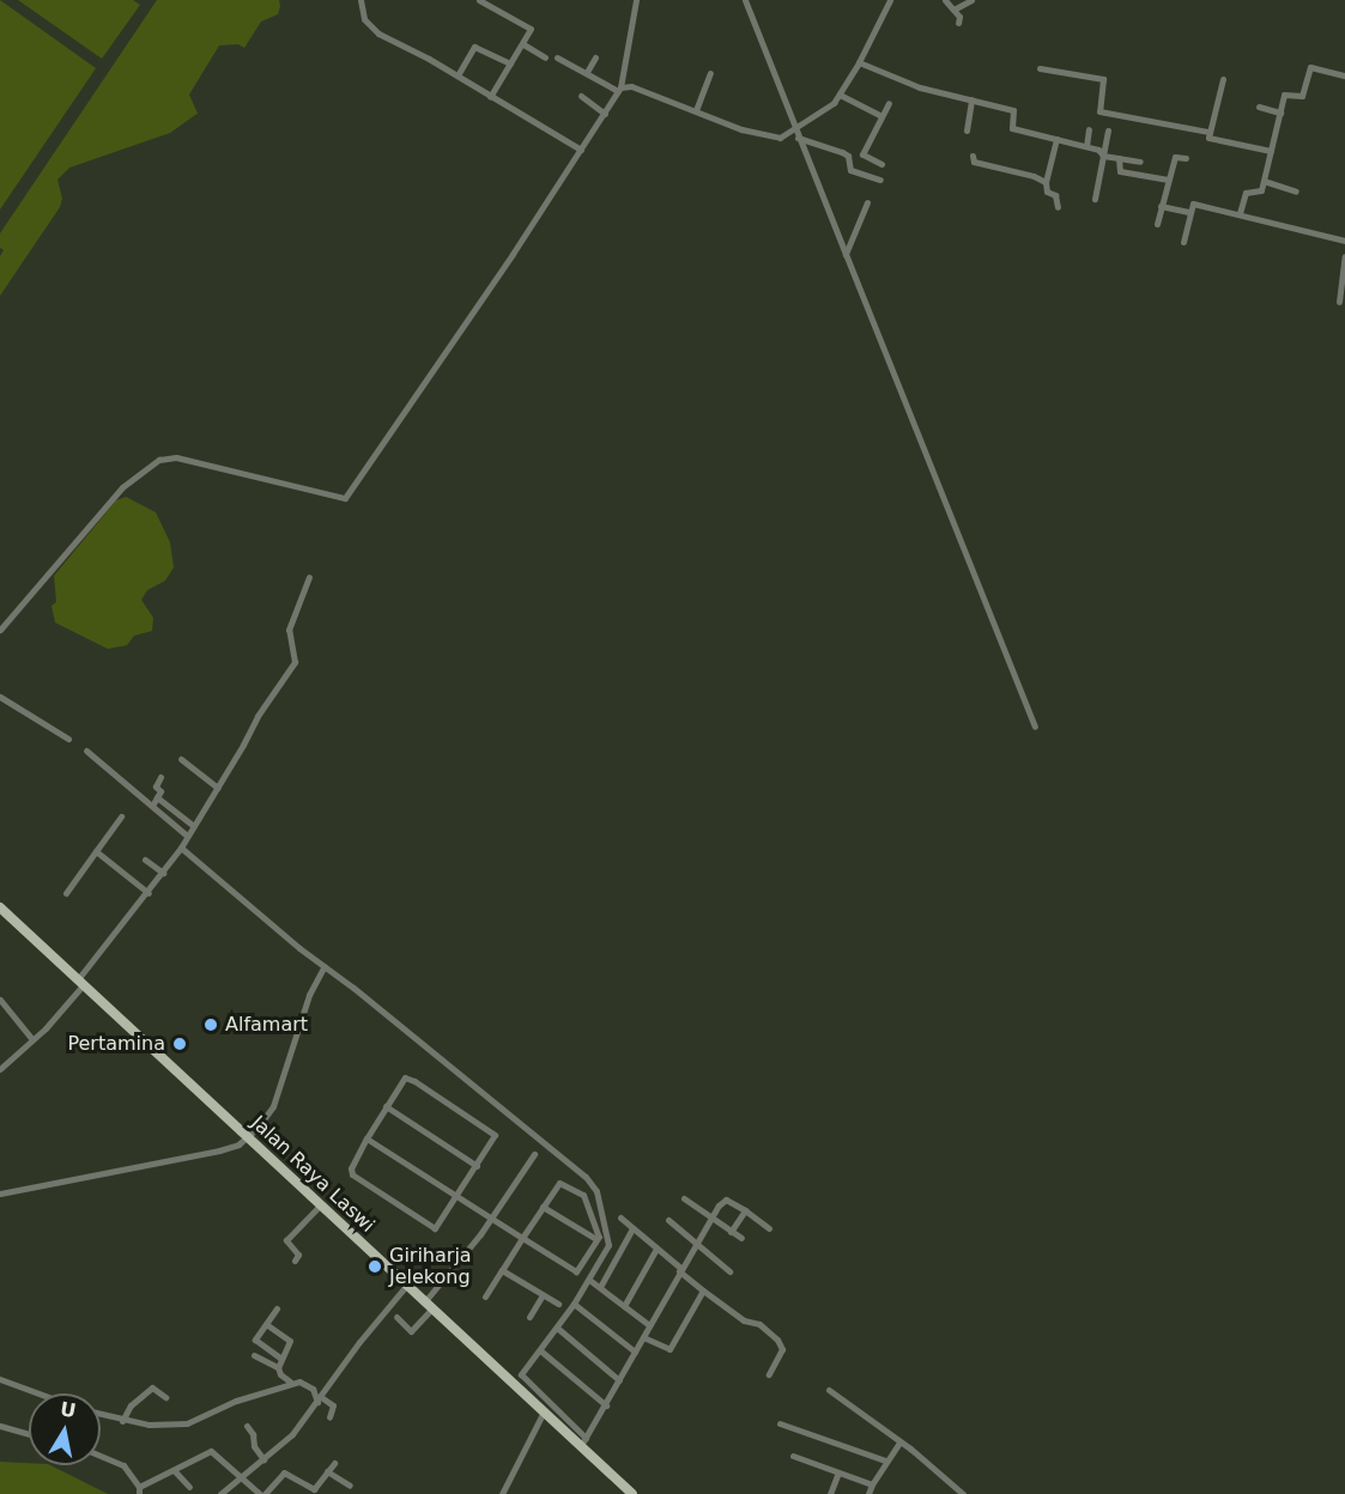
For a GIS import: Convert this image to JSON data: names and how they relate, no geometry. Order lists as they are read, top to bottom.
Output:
{
  "streets": {
    "main road": ["Jalan Raya Laswi"]
  },
  "places": ["Alfamart", "Pertamina", "Giriharja Jelekong"],
  "north": "top"
}
